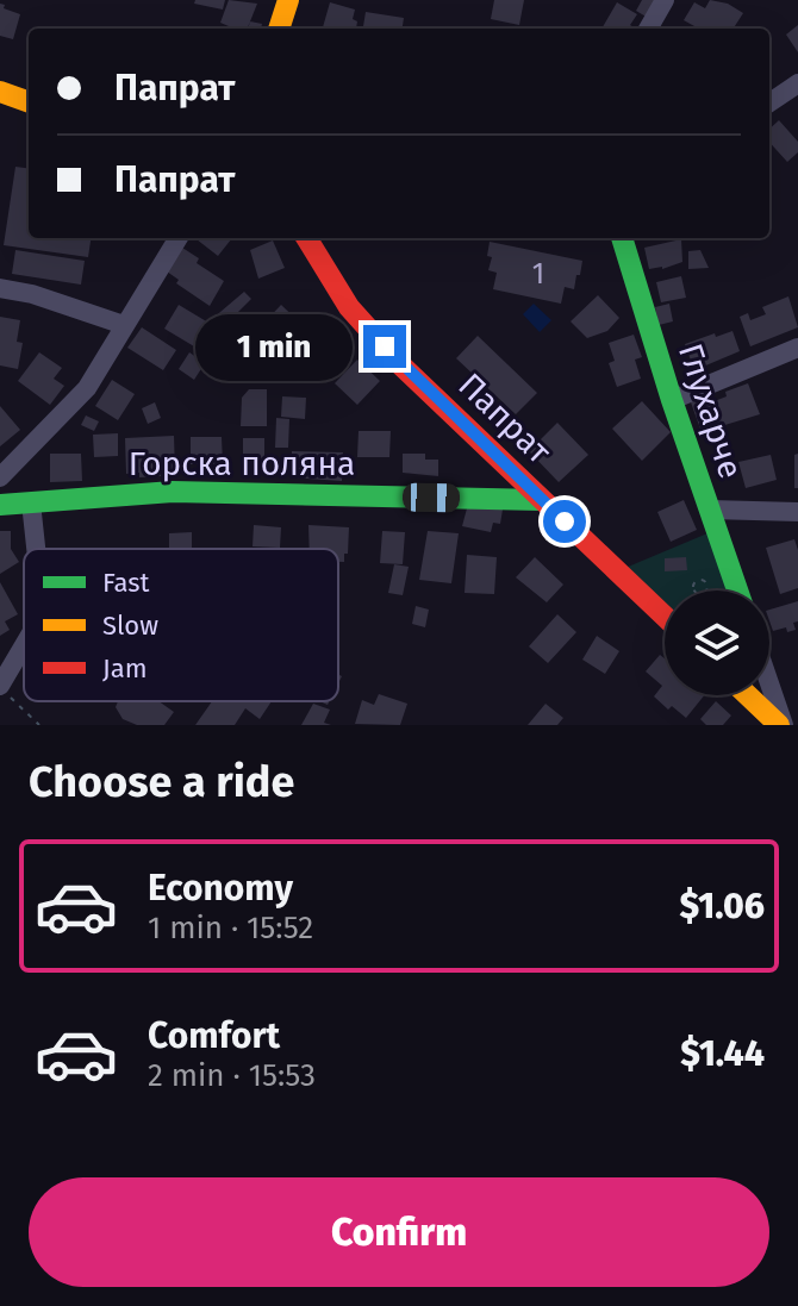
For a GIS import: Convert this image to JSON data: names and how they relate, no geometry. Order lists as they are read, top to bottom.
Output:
{
  "streets": {
    "street": ["Глухарче", "Папрат", "Горска поляна"]
  },
  "crossings": [
    ["Папрат", "Горска поляна"]
  ],
  "house_numbers": ["1"],
  "legend": ["Fast", "Slow", "Jam"],
  "page": {
    "banner": ["Папрат", "Папрат"],
    "bubble": "1 min",
    "heading": "Choose a ride",
    "list": [
      {
        "name": "Economy",
        "note": "1 min · 15:52",
        "value": "$1.06"
      },
      {
        "name": "Comfort",
        "note": "2 min · 15:53",
        "value": "$1.44"
      }
    ],
    "buttons": "Confirm"
  }
}
